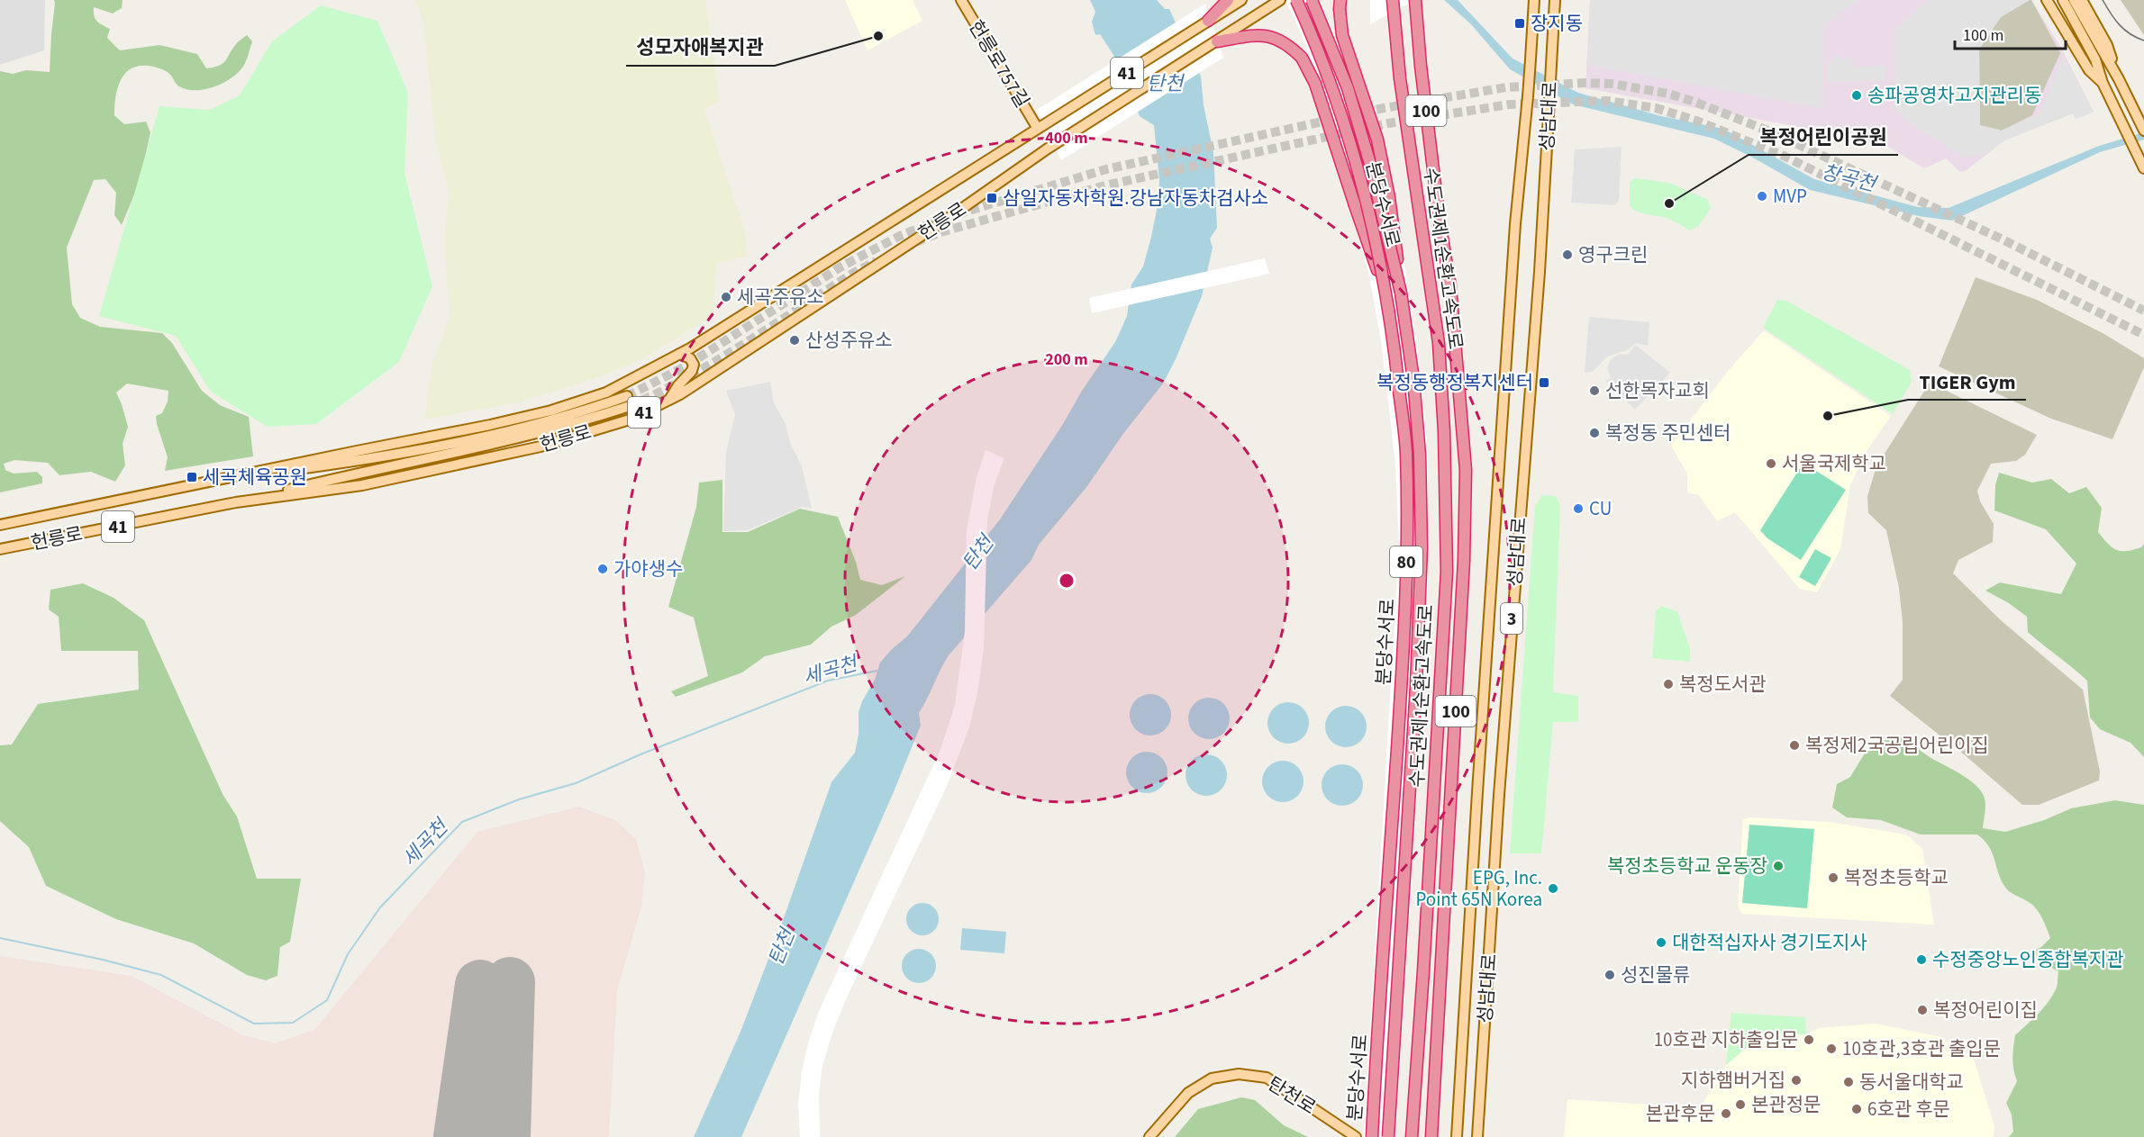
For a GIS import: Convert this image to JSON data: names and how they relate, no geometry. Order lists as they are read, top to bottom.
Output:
{
  "streets": {
    "highway": [
      "100",
      "분당수서로",
      "수도권제1순환고속도로",
      "80"
    ],
    "main road": [
      "헌릉로757길",
      "41",
      "성남대로",
      "헌릉로",
      "3",
      "탄천로"
    ]
  },
  "crossings": [
    ["헌릉로757길", "41"],
    ["헌릉로757길", "헌릉로"],
    ["41", "헌릉로"]
  ],
  "water": ["탄천", "창곡천", "세곡천"],
  "places": {
    "transit": [
      "장지동",
      "삼일자동차학원.강남자동차검사소",
      "복정동행정복지센터",
      "세곡체육공원"
    ],
    "other": [
      "성모자애복지관",
      "송파공영차고지관리동",
      "MVP",
      "복정어린이공원",
      "영구크린",
      "세곡주유소",
      "산성주유소",
      "선한목자교회",
      "TIGER Gym",
      "복정동 주민센터",
      "서울국제학교",
      "CU",
      "가야생수",
      "복정도서관",
      "복정제2국공립어린이집",
      "복정초등학교 운동장",
      "복정초등학교",
      "EPG, Inc. Point 65N Korea",
      "대한적십자사 경기도지사",
      "수정중앙노인종합복지관",
      "성진물류",
      "복정어린이집",
      "10호관 지하출입문",
      "10호관,3호관 출입문",
      "지하햄버거집",
      "동서울대학교",
      "본관정문",
      "6호관 후문",
      "본관후문"
    ]
  },
  "scale_bar": "100 m",
  "rings": ["400 m", "200 m"]
}
